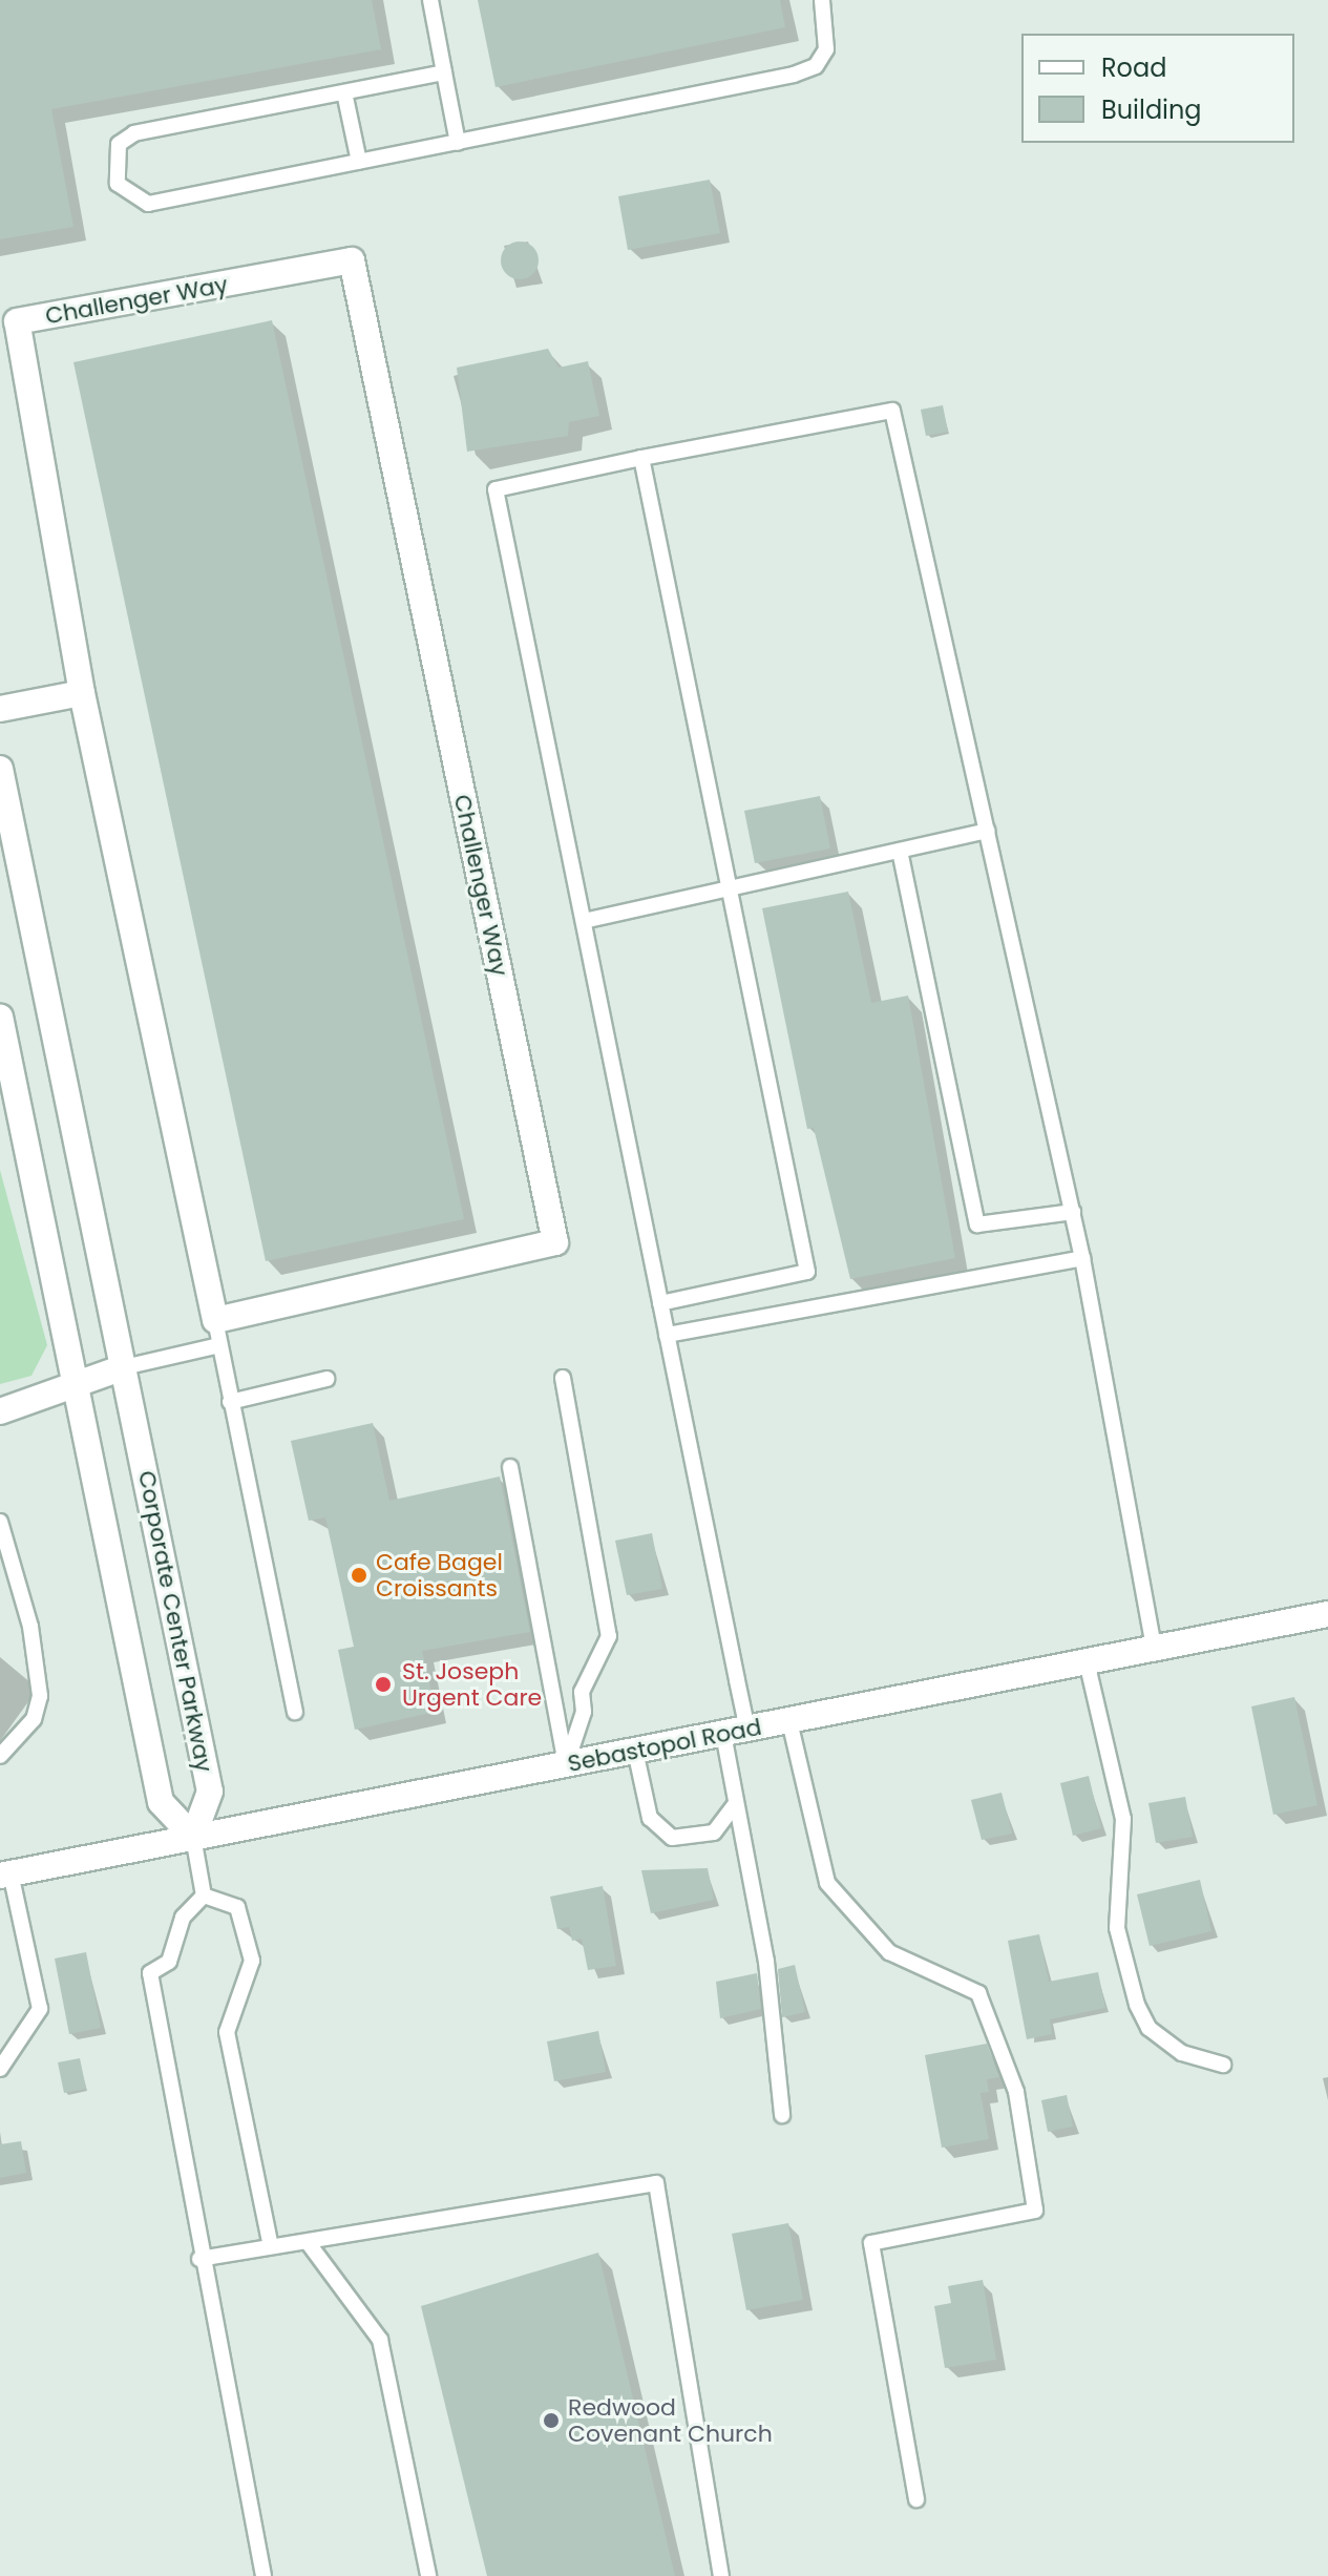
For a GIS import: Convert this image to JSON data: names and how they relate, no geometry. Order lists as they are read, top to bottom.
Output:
{
  "streets": {
    "street": ["Challenger Way", "Corporate Center Parkway", "Sebastopol Road"]
  },
  "crossings": [
    ["Corporate Center Parkway", "Sebastopol Road"]
  ],
  "places": ["Cafe Bagel Croissants", "St. Joseph Urgent Care", "Redwood Covenant Church"],
  "legend": ["Road", "Building"]
}
